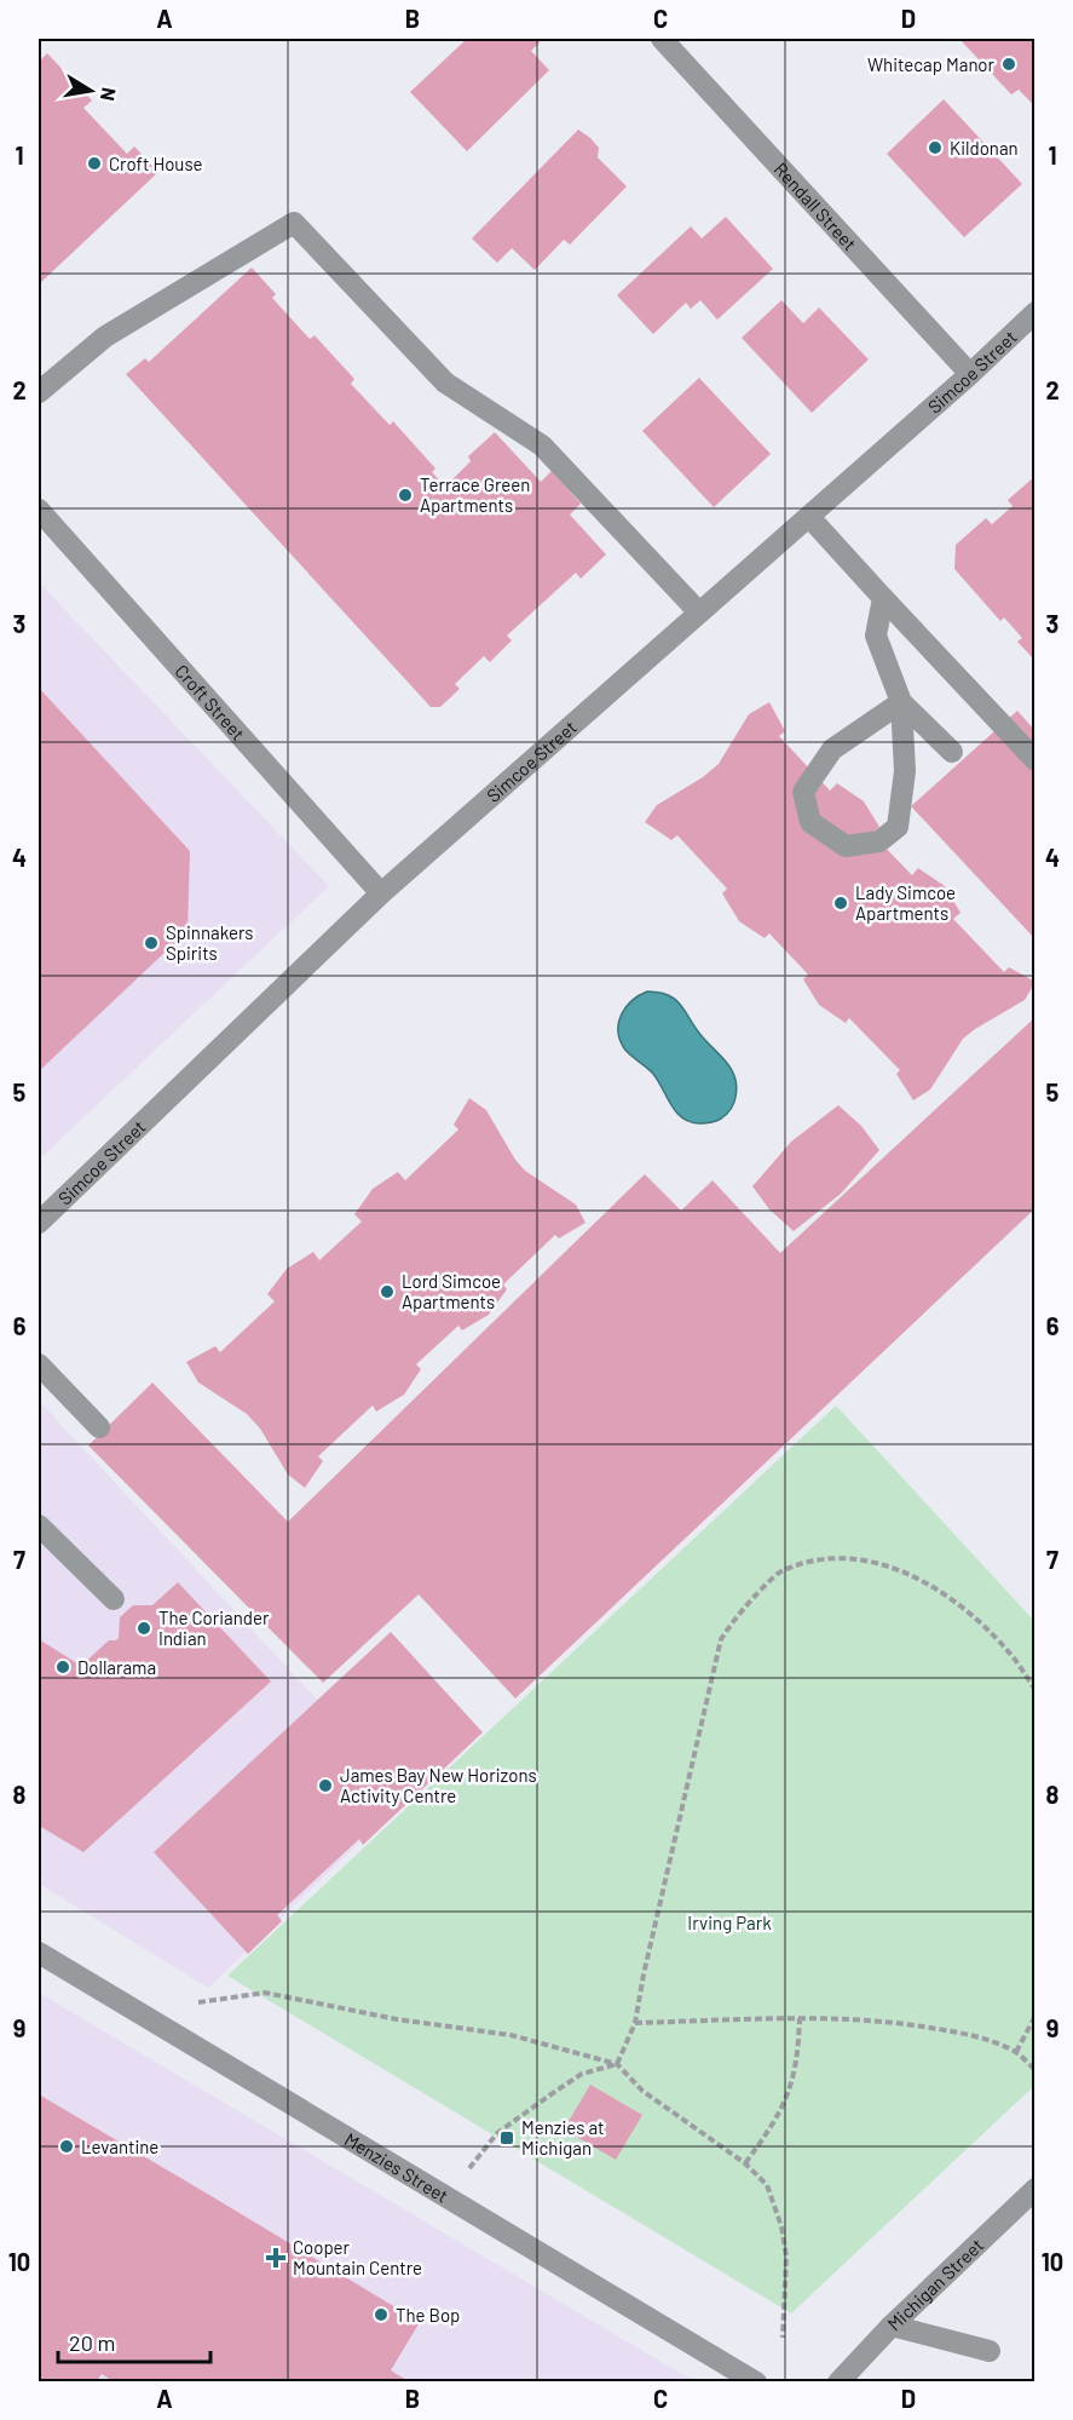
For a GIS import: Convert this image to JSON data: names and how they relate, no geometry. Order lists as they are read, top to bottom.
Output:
{
  "streets": {
    "street": [
      "Rendall Street",
      "Simcoe Street",
      "Croft Street",
      "Menzies Street",
      "Michigan Street"
    ]
  },
  "crossings": [
    ["Rendall Street", "Simcoe Street"],
    ["Simcoe Street", "Croft Street"]
  ],
  "parks": ["Irving Park"],
  "places": {
    "other": [
      "Whitecap Manor",
      "Kildonan",
      "Croft House",
      "Terrace Green Apartments",
      "Lady Simcoe Apartments",
      "Spinnakers Spirits",
      "Lord Simcoe Apartments",
      "The Coriander Indian",
      "Dollarama",
      "James Bay New Horizons Activity Centre",
      "Levantine",
      "The Bop"
    ],
    "transit": ["Menzies at Michigan"],
    "health": ["Cooper Mountain Centre"]
  },
  "scale_bar": "20 m",
  "north": "right",
  "grid": {
    "columns": [
      "A",
      "B",
      "C",
      "D"
    ],
    "rows": [
      "1",
      "2",
      "3",
      "4",
      "5",
      "6",
      "7",
      "8",
      "9",
      "10"
    ]
  }
}
